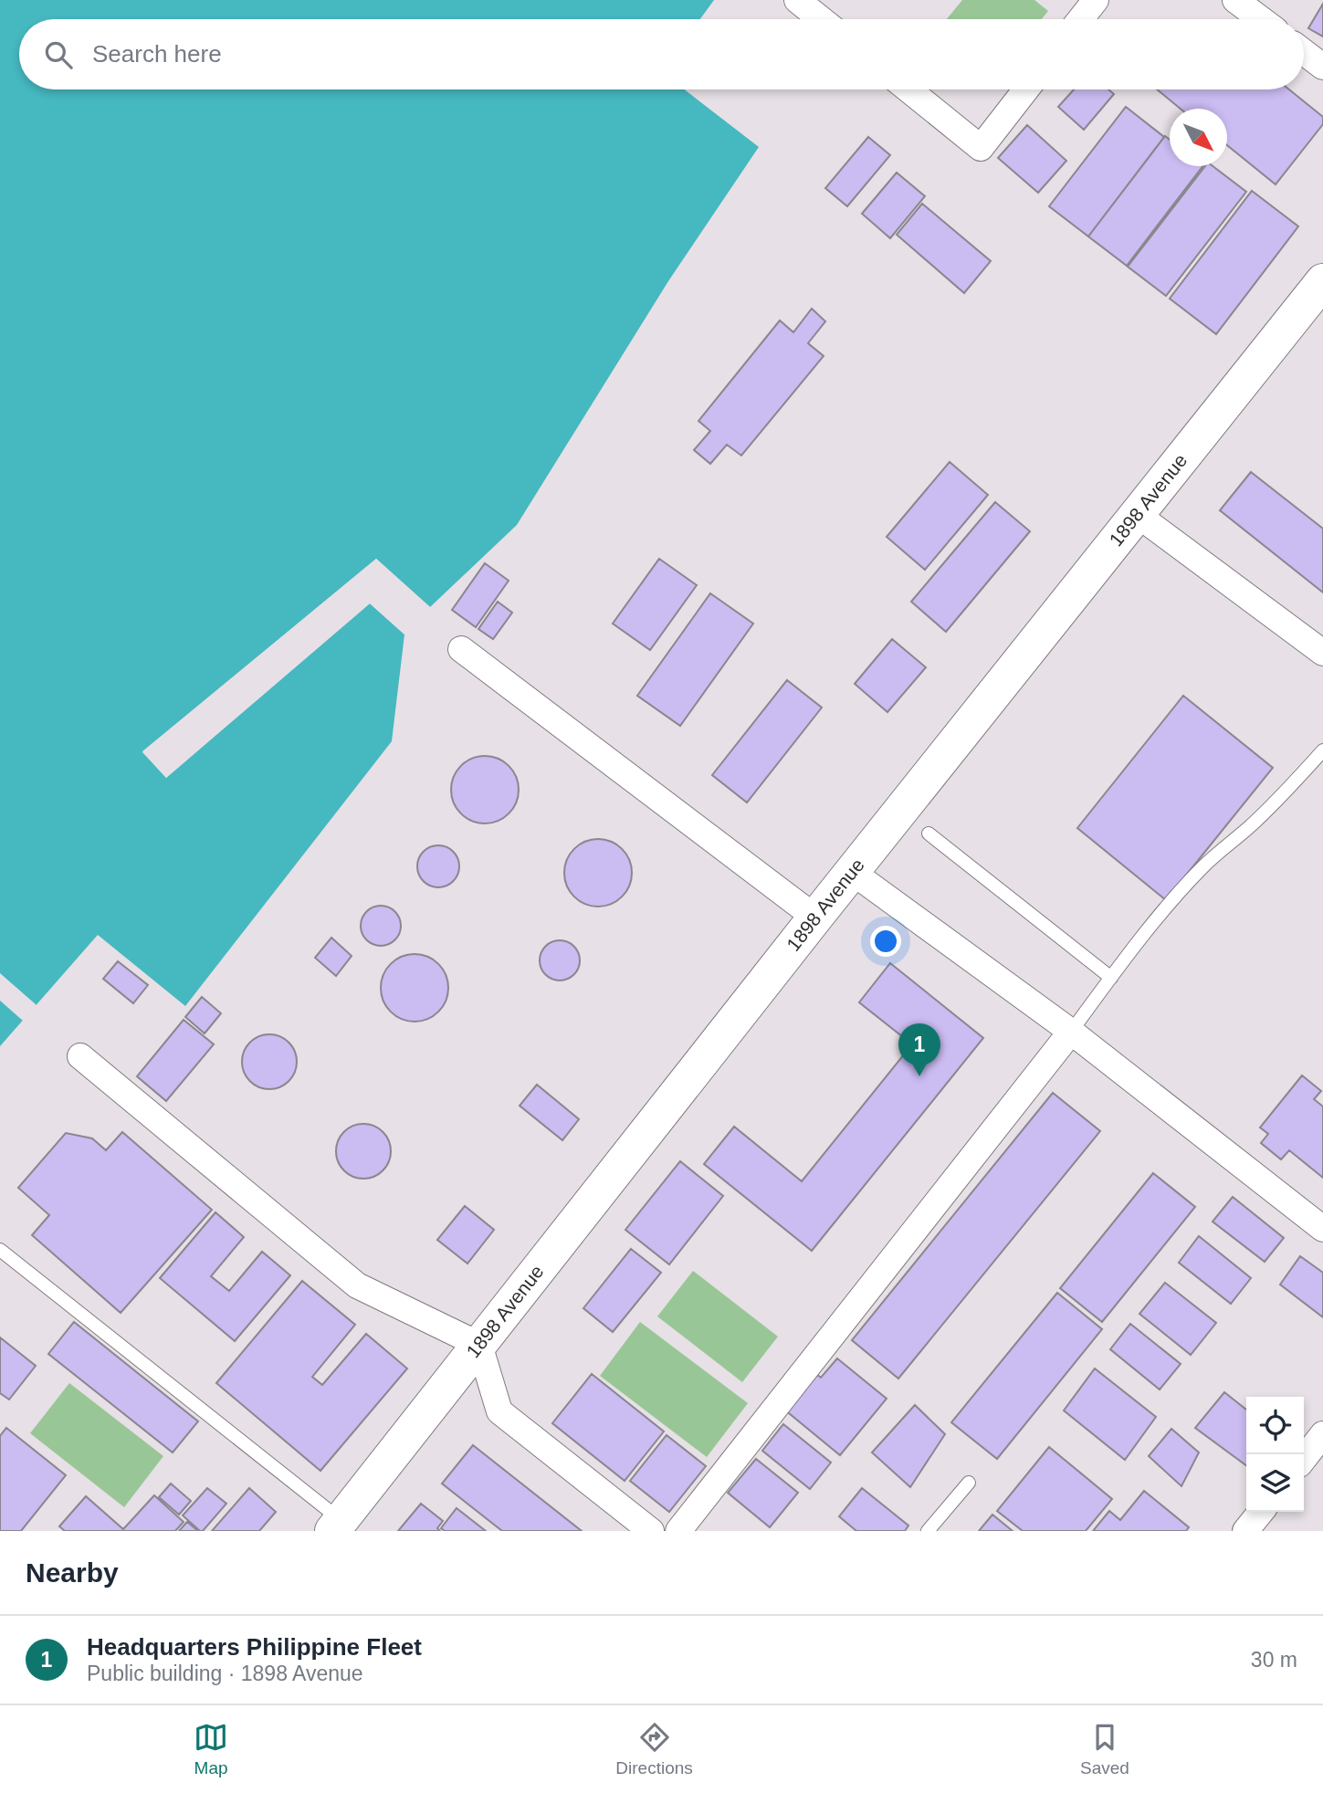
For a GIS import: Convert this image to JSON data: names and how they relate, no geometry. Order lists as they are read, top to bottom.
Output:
{
  "streets": {
    "street": ["1898 Avenue"]
  },
  "north": "bottom right",
  "page": {
    "search": "Search here",
    "pins": "1",
    "heading": "Nearby",
    "list": [
      {
        "mark": "1",
        "name": "Headquarters Philippine Fleet",
        "note": "Public building · 1898 Avenue",
        "value": "30 m"
      }
    ],
    "nav": ["Map", "Directions", "Saved"]
  }
}
